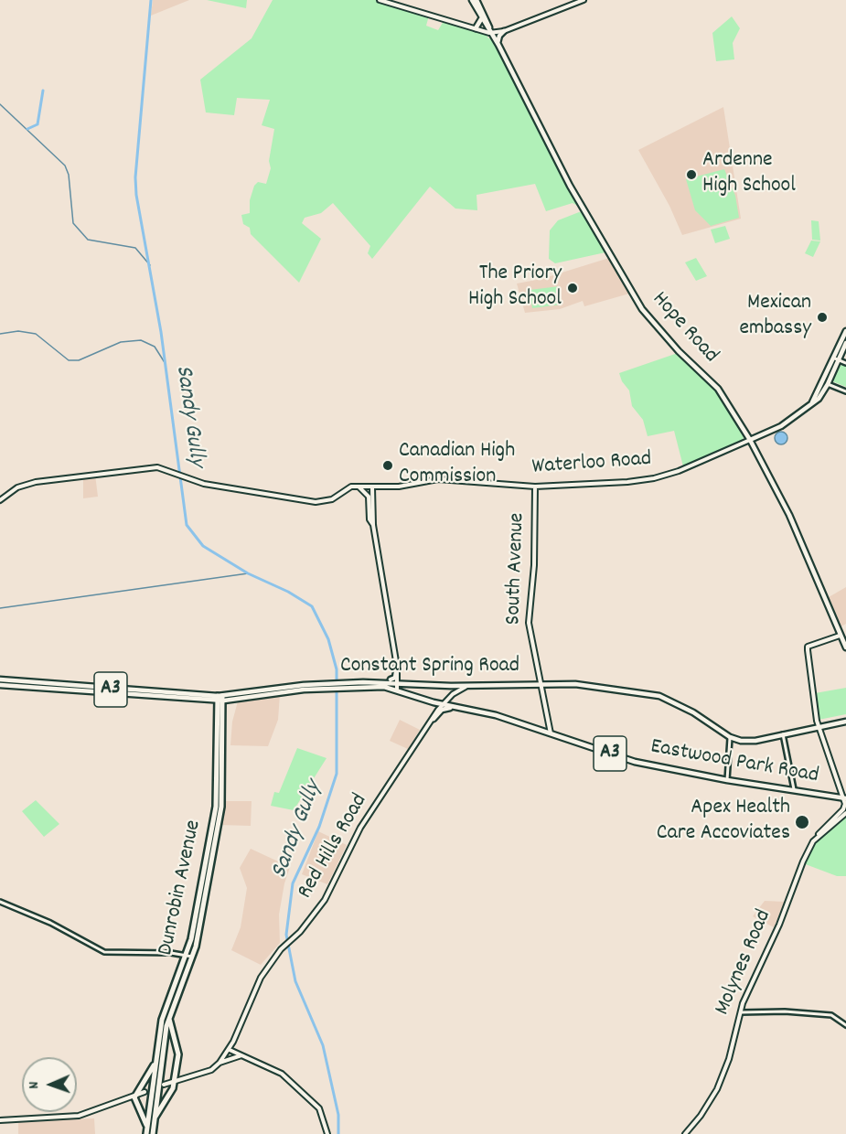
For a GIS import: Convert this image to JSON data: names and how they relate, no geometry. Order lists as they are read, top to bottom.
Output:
{
  "streets": {
    "highway": ["Dunrobin Avenue"],
    "main road": [
      "Hope Road",
      "Waterloo Road",
      "South Avenue",
      "Constant Spring Road",
      "A3",
      "Eastwood Park Road",
      "Red Hills Road",
      "Molynes Road"
    ]
  },
  "crossings": [
    ["Hope Road", "Waterloo Road"],
    ["Waterloo Road", "South Avenue"],
    ["South Avenue", "Constant Spring Road"],
    ["South Avenue", "Eastwood Park Road"],
    ["Constant Spring Road", "Eastwood Park Road"],
    ["Constant Spring Road", "Red Hills Road"],
    ["Constant Spring Road", "Dunrobin Avenue"],
    ["Eastwood Park Road", "Red Hills Road"],
    ["Red Hills Road", "Dunrobin Avenue"]
  ],
  "water": ["Sandy Gully"],
  "places": [
    "Ardenne High School",
    "The Priory High School",
    "Mexican embassy",
    "Canadian High Commission",
    "Apex Health Care Accoviates"
  ],
  "north": "left"
}
